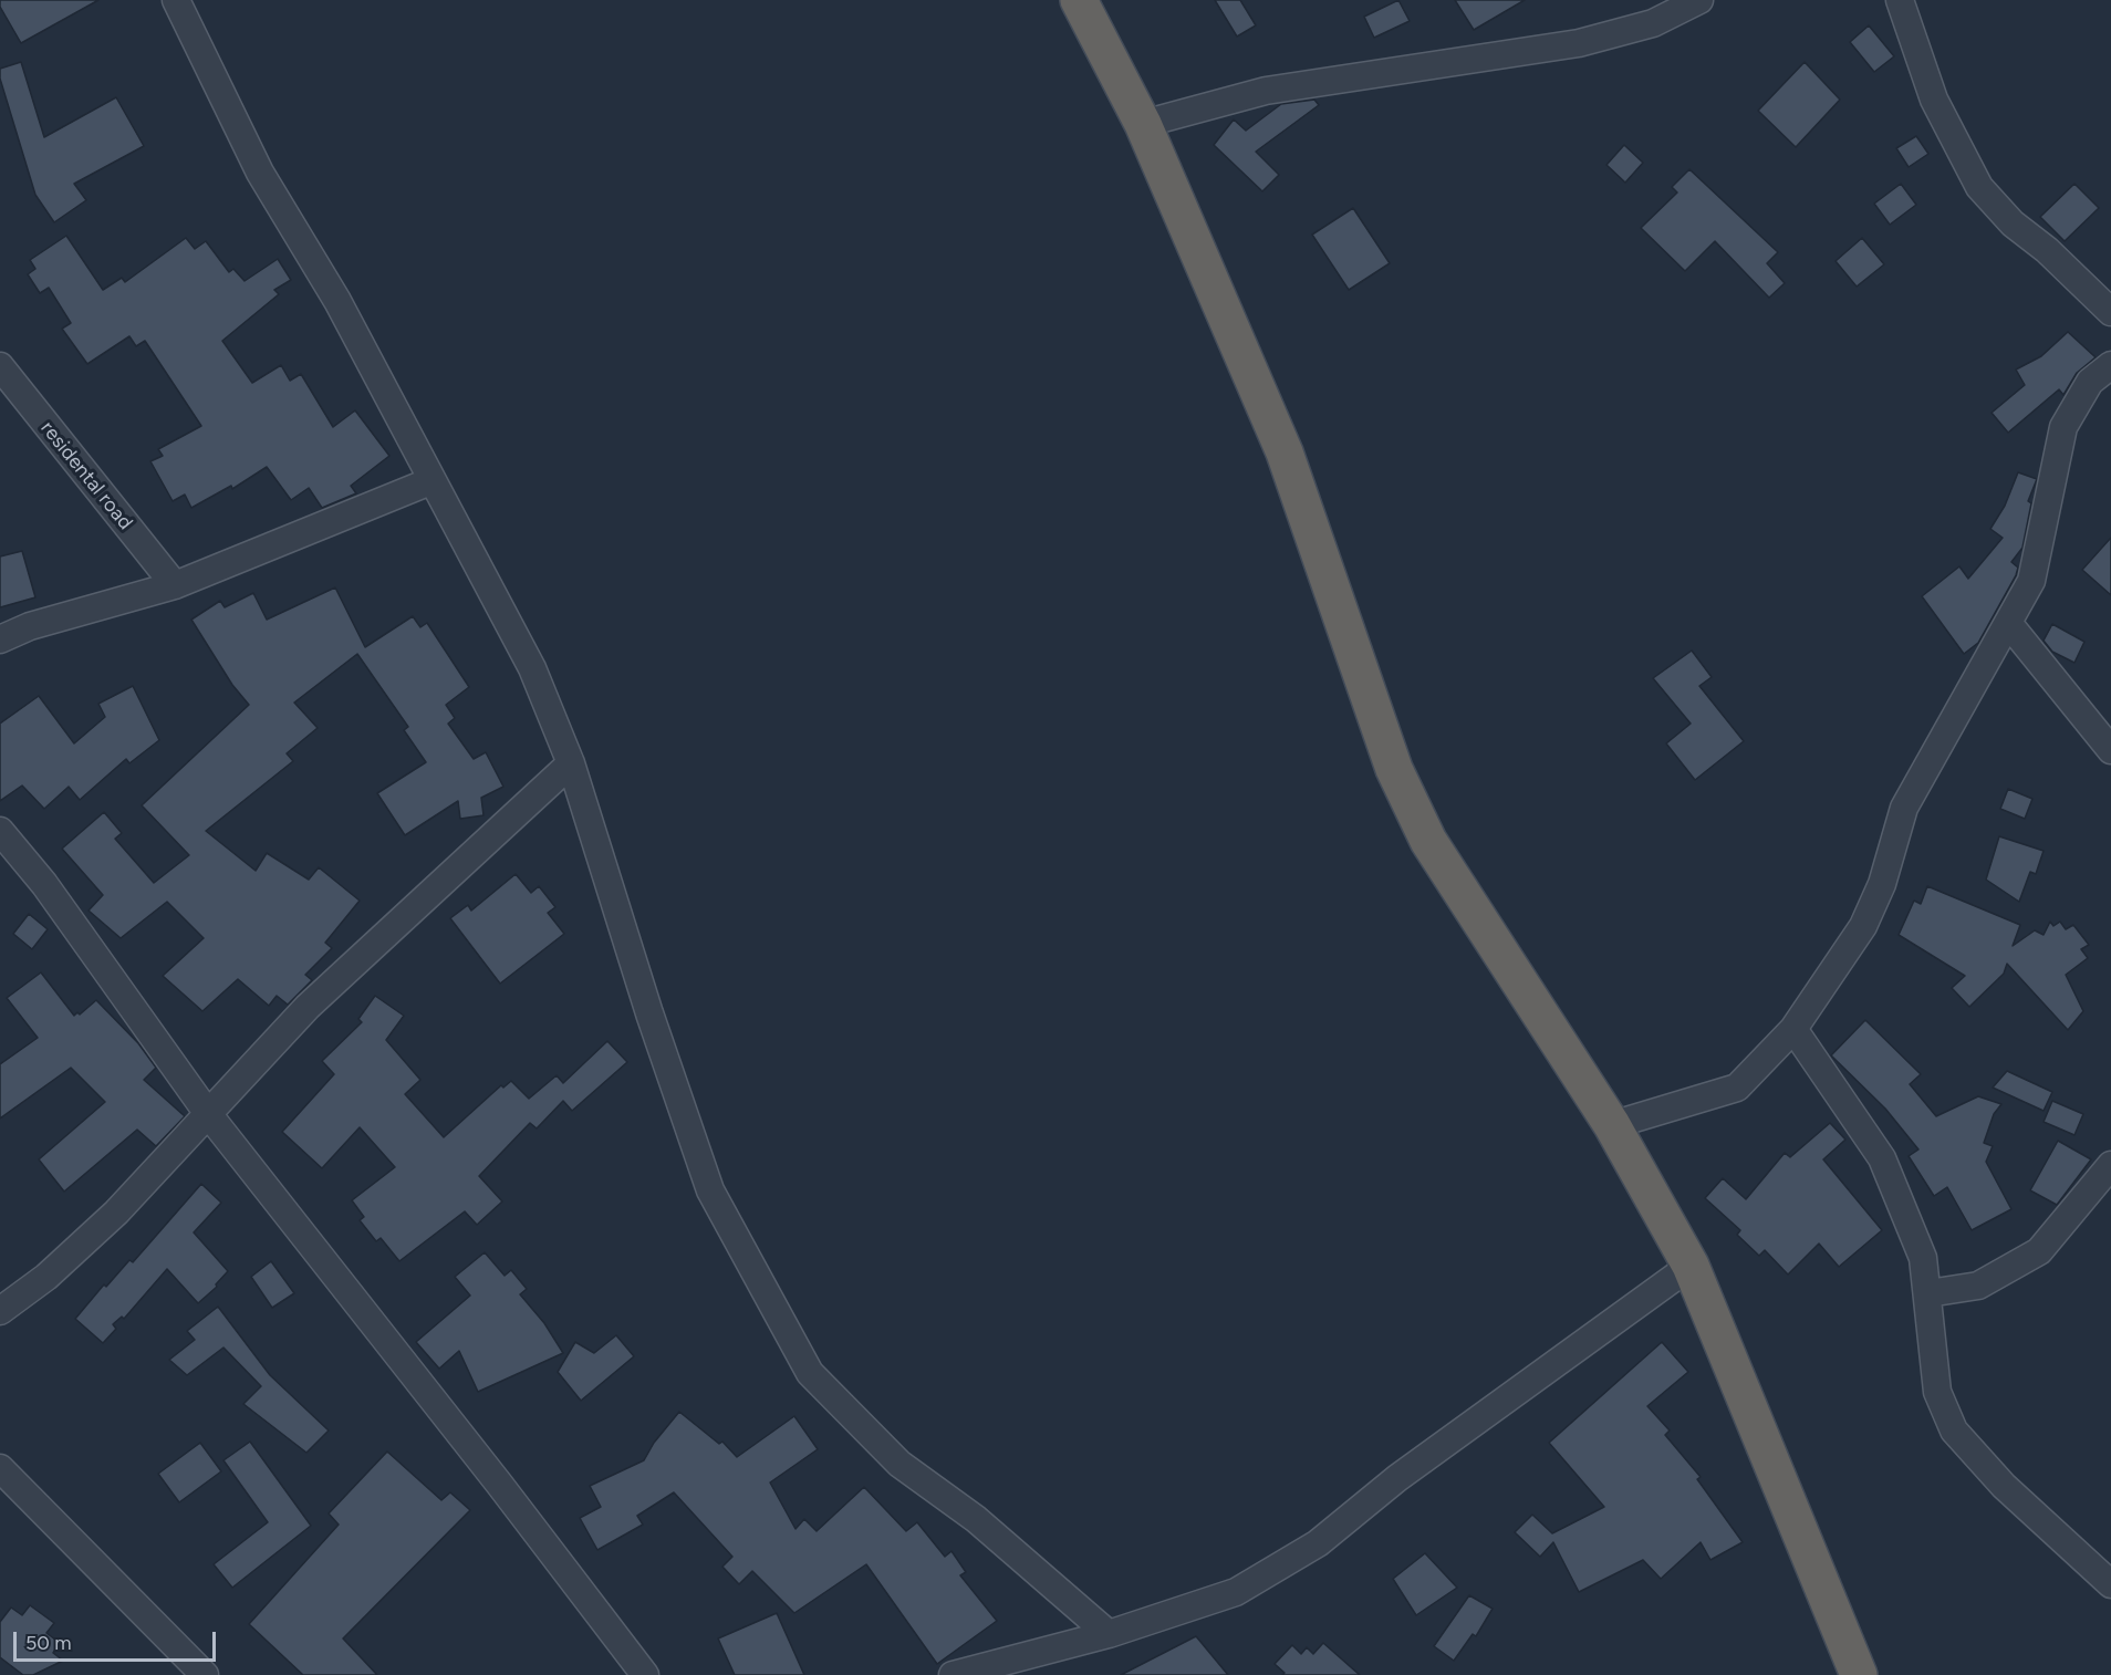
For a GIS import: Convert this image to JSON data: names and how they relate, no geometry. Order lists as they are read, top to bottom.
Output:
{
  "streets": {
    "street": ["residental road"]
  },
  "scale_bar": "50 m"
}
